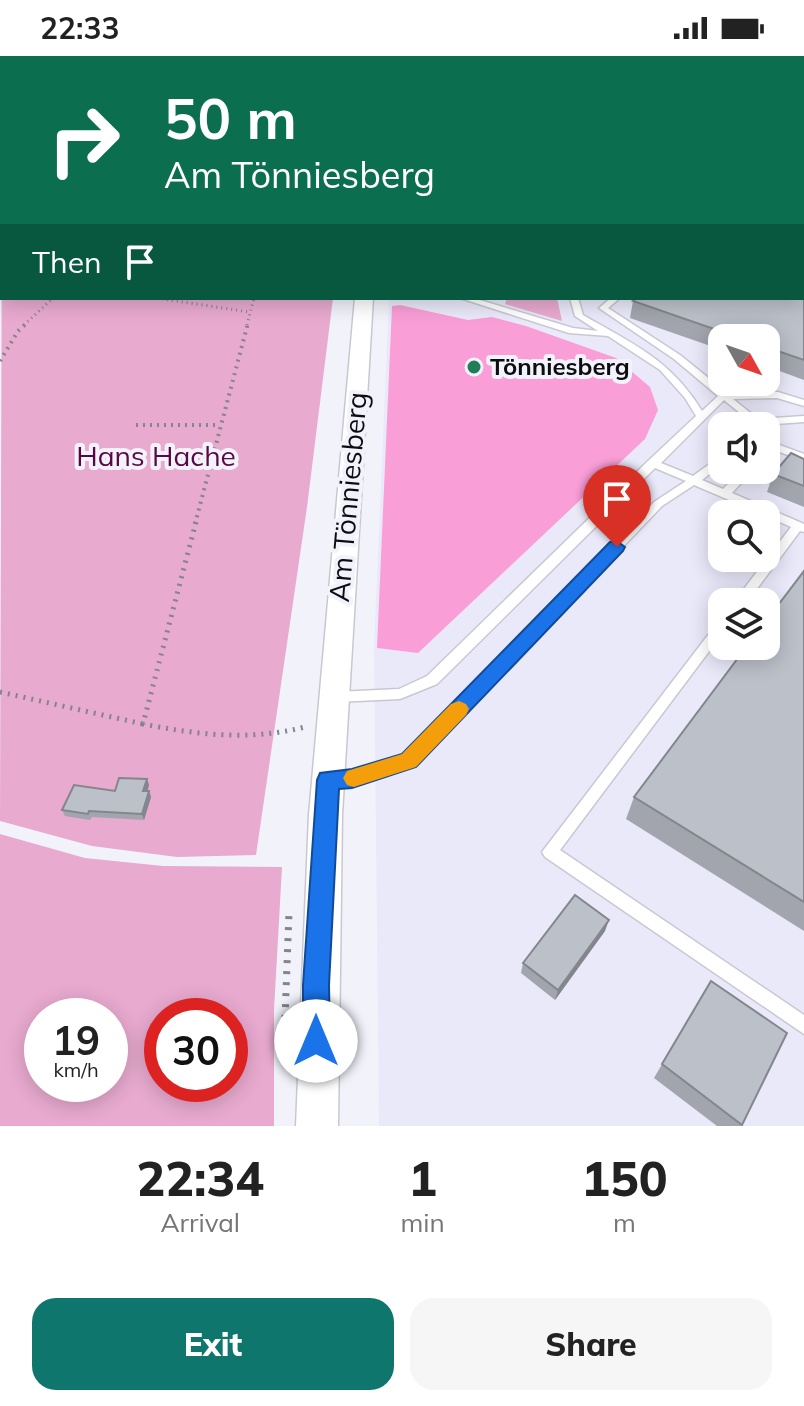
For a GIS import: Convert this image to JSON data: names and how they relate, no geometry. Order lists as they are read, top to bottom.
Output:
{
  "streets": {
    "street": ["Am Tönniesberg"]
  },
  "parks": ["Hans Hache"],
  "places": ["Tönniesberg"],
  "north": "bottom right",
  "page": {
    "status": "22:33",
    "turn": ["50 m", "Am Tönniesberg"],
    "then": "Then",
    "speed": "19 km/h",
    "limit": "30",
    "eta": [
      "22:34",
      "Arrival",
      "1",
      "min",
      "150",
      "m"
    ],
    "buttons": ["Exit", "Share"]
  }
}
